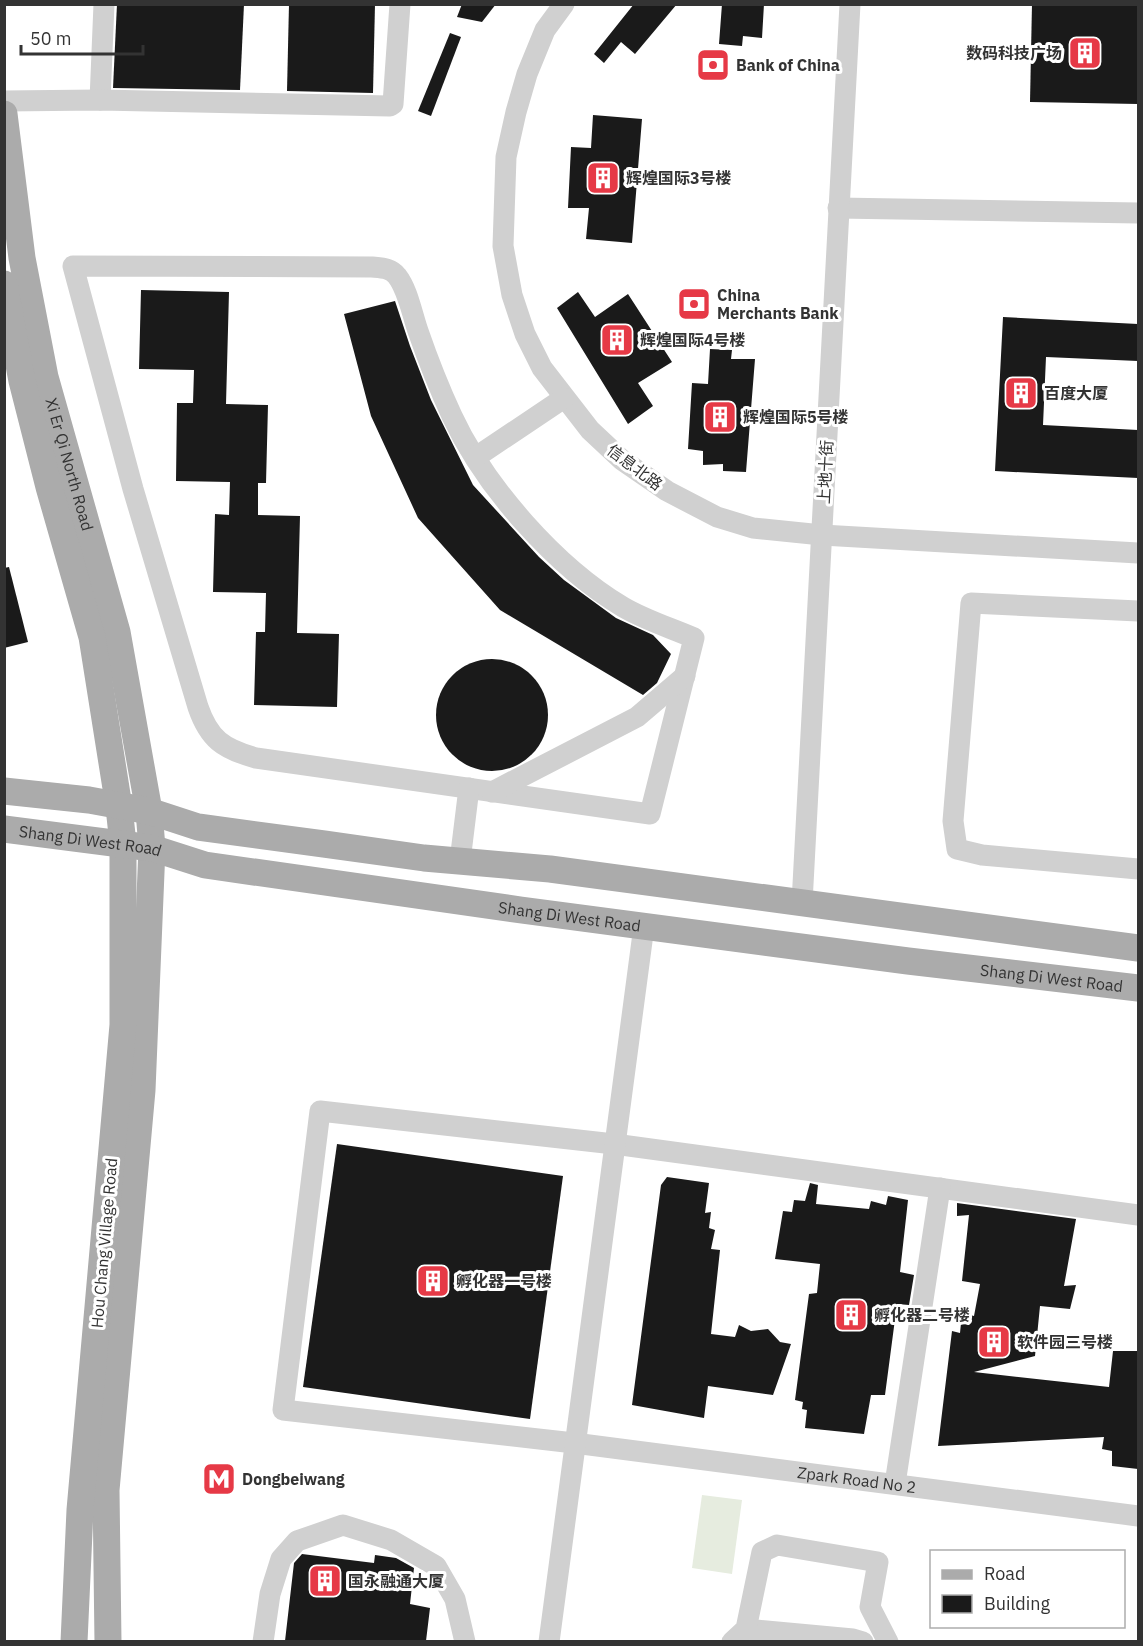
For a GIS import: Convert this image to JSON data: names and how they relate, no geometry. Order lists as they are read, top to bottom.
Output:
{
  "streets": {
    "main road": ["Xi Er Qi North Road", "Shang Di West Road", "Hou Chang Village Road"],
    "street": ["信息北路", "上地十街", "Zpark Road No 2"]
  },
  "crossings": [
    ["Xi Er Qi North Road", "Shang Di West Road"],
    ["Xi Er Qi North Road", "Hou Chang Village Road"],
    ["信息北路", "上地十街"],
    ["Shang Di West Road", "Hou Chang Village Road"]
  ],
  "places": {
    "building": [
      "数码科技广场",
      "辉煌国际3号楼",
      "辉煌国际4号楼",
      "百度大厦",
      "辉煌国际5号楼",
      "孵化器一号楼",
      "孵化器二号楼",
      "软件园三号楼",
      "国永融通大厦"
    ],
    "bank": ["Bank of China", "China Merchants Bank"],
    "metro station": ["Dongbeiwang"]
  },
  "legend": ["Road", "Building"],
  "scale_bar": "50 m"
}
